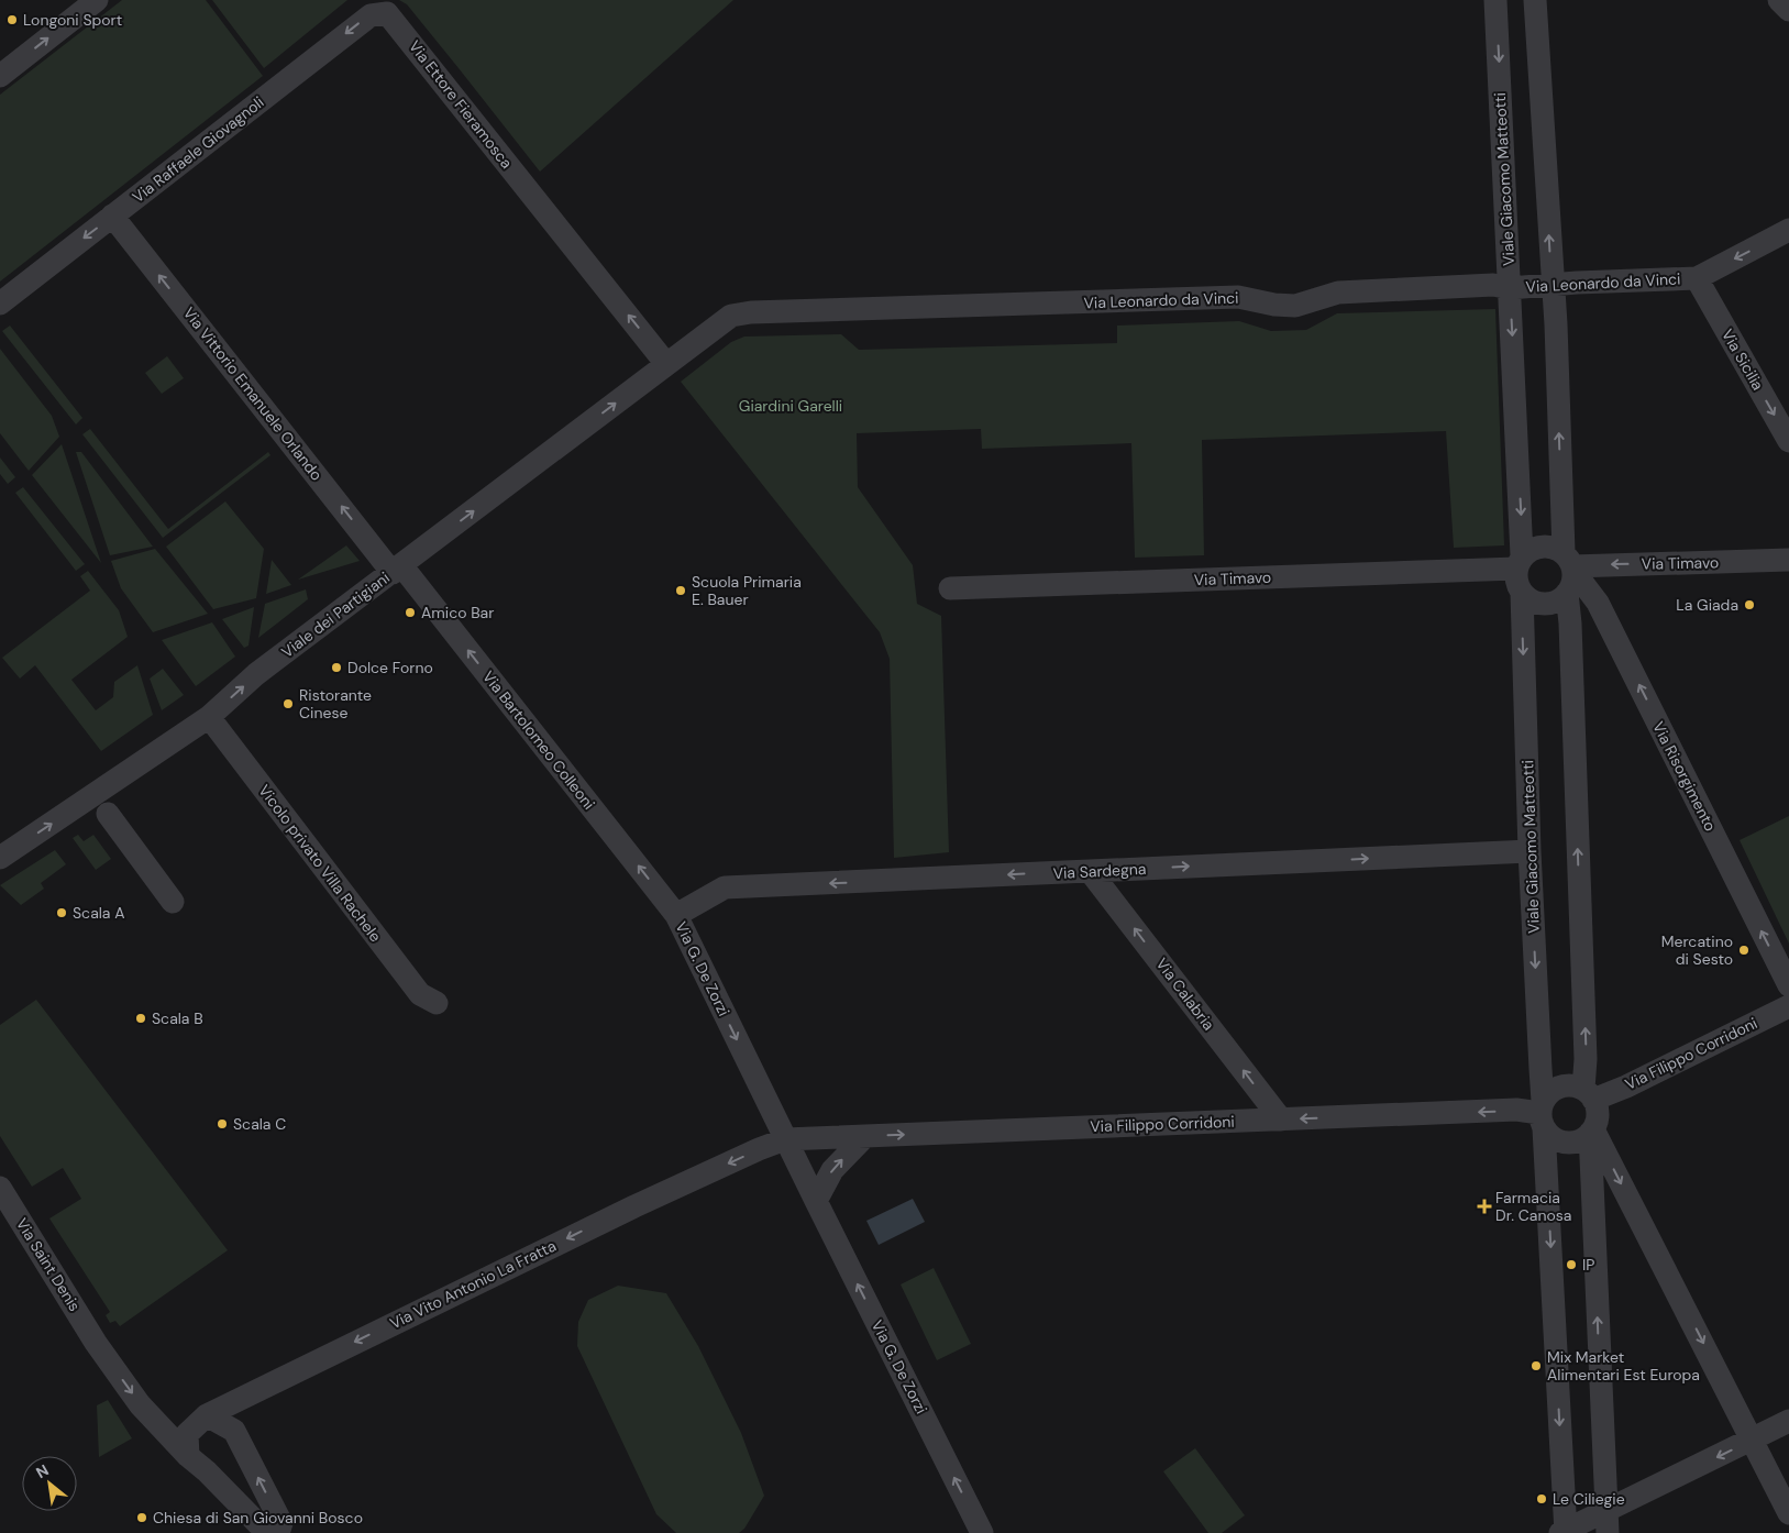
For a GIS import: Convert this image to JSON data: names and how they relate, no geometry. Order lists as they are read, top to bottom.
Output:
{
  "streets": {
    "street": [
      "Via Ettore Fieramosca",
      "Via Raffaele Giovagnoli",
      "Viale Giacomo Matteotti",
      "Via Leonardo da Vinci",
      "Via Sicilia",
      "Via Vittorio Emanuele Orlando",
      "Via Timavo",
      "Viale dei Partigiani",
      "Via Bartolomeo Colleoni",
      "Via Risorgimento",
      "Vicolo privato Villa Rachele",
      "Via Sardegna",
      "Via G. De Zorzi",
      "Via Calabria",
      "Via Filippo Corridoni",
      "Via Saint Denis",
      "Via Vito Antonio La Fratta"
    ]
  },
  "crossings": [
    ["Via Ettore Fieramosca", "Via Raffaele Giovagnoli"],
    ["Via Ettore Fieramosca", "Via Leonardo da Vinci"],
    ["Via Ettore Fieramosca", "Viale dei Partigiani"],
    ["Via Raffaele Giovagnoli", "Via Vittorio Emanuele Orlando"],
    ["Viale Giacomo Matteotti", "Via Leonardo da Vinci"],
    ["Viale Giacomo Matteotti", "Via Timavo"],
    ["Viale Giacomo Matteotti", "Via Risorgimento"],
    ["Viale Giacomo Matteotti", "Via Sardegna"],
    ["Viale Giacomo Matteotti", "Via Filippo Corridoni"],
    ["Via Leonardo da Vinci", "Via Sicilia"],
    ["Via Leonardo da Vinci", "Viale dei Partigiani"],
    ["Via Vittorio Emanuele Orlando", "Viale dei Partigiani"],
    ["Via Vittorio Emanuele Orlando", "Via Bartolomeo Colleoni"],
    ["Via Timavo", "Via Risorgimento"],
    ["Viale dei Partigiani", "Via Bartolomeo Colleoni"],
    ["Viale dei Partigiani", "Vicolo privato Villa Rachele"],
    ["Via Bartolomeo Colleoni", "Via Sardegna"],
    ["Via Bartolomeo Colleoni", "Via G. De Zorzi"],
    ["Via Sardegna", "Via G. De Zorzi"],
    ["Via Sardegna", "Via Calabria"],
    ["Via G. De Zorzi", "Via Filippo Corridoni"],
    ["Via G. De Zorzi", "Via Vito Antonio La Fratta"],
    ["Via Calabria", "Via Filippo Corridoni"],
    ["Via Filippo Corridoni", "Via Vito Antonio La Fratta"],
    ["Via Saint Denis", "Via Vito Antonio La Fratta"]
  ],
  "one_way": [
    "Via Ettore Fieramosca",
    "Via Raffaele Giovagnoli",
    "Via Sicilia",
    "Via Vittorio Emanuele Orlando",
    "Viale dei Partigiani",
    "Via Bartolomeo Colleoni",
    "Via Calabria",
    "Via Saint Denis",
    "Via Vito Antonio La Fratta"
  ],
  "parks": ["Giardini Garelli"],
  "places": {
    "other": [
      "Longoni Sport",
      "Scuola Primaria E. Bauer",
      "La Giada",
      "Amico Bar",
      "Dolce Forno",
      "Ristorante Cinese",
      "Scala A",
      "Mercatino di Sesto",
      "Scala B",
      "Scala C",
      "IP",
      "Mix Market Alimentari Est Europa",
      "Le Ciliegie",
      "Chiesa di San Giovanni Bosco"
    ],
    "health": ["Farmacia Dr. Canosa"]
  },
  "north": "top left"
}
